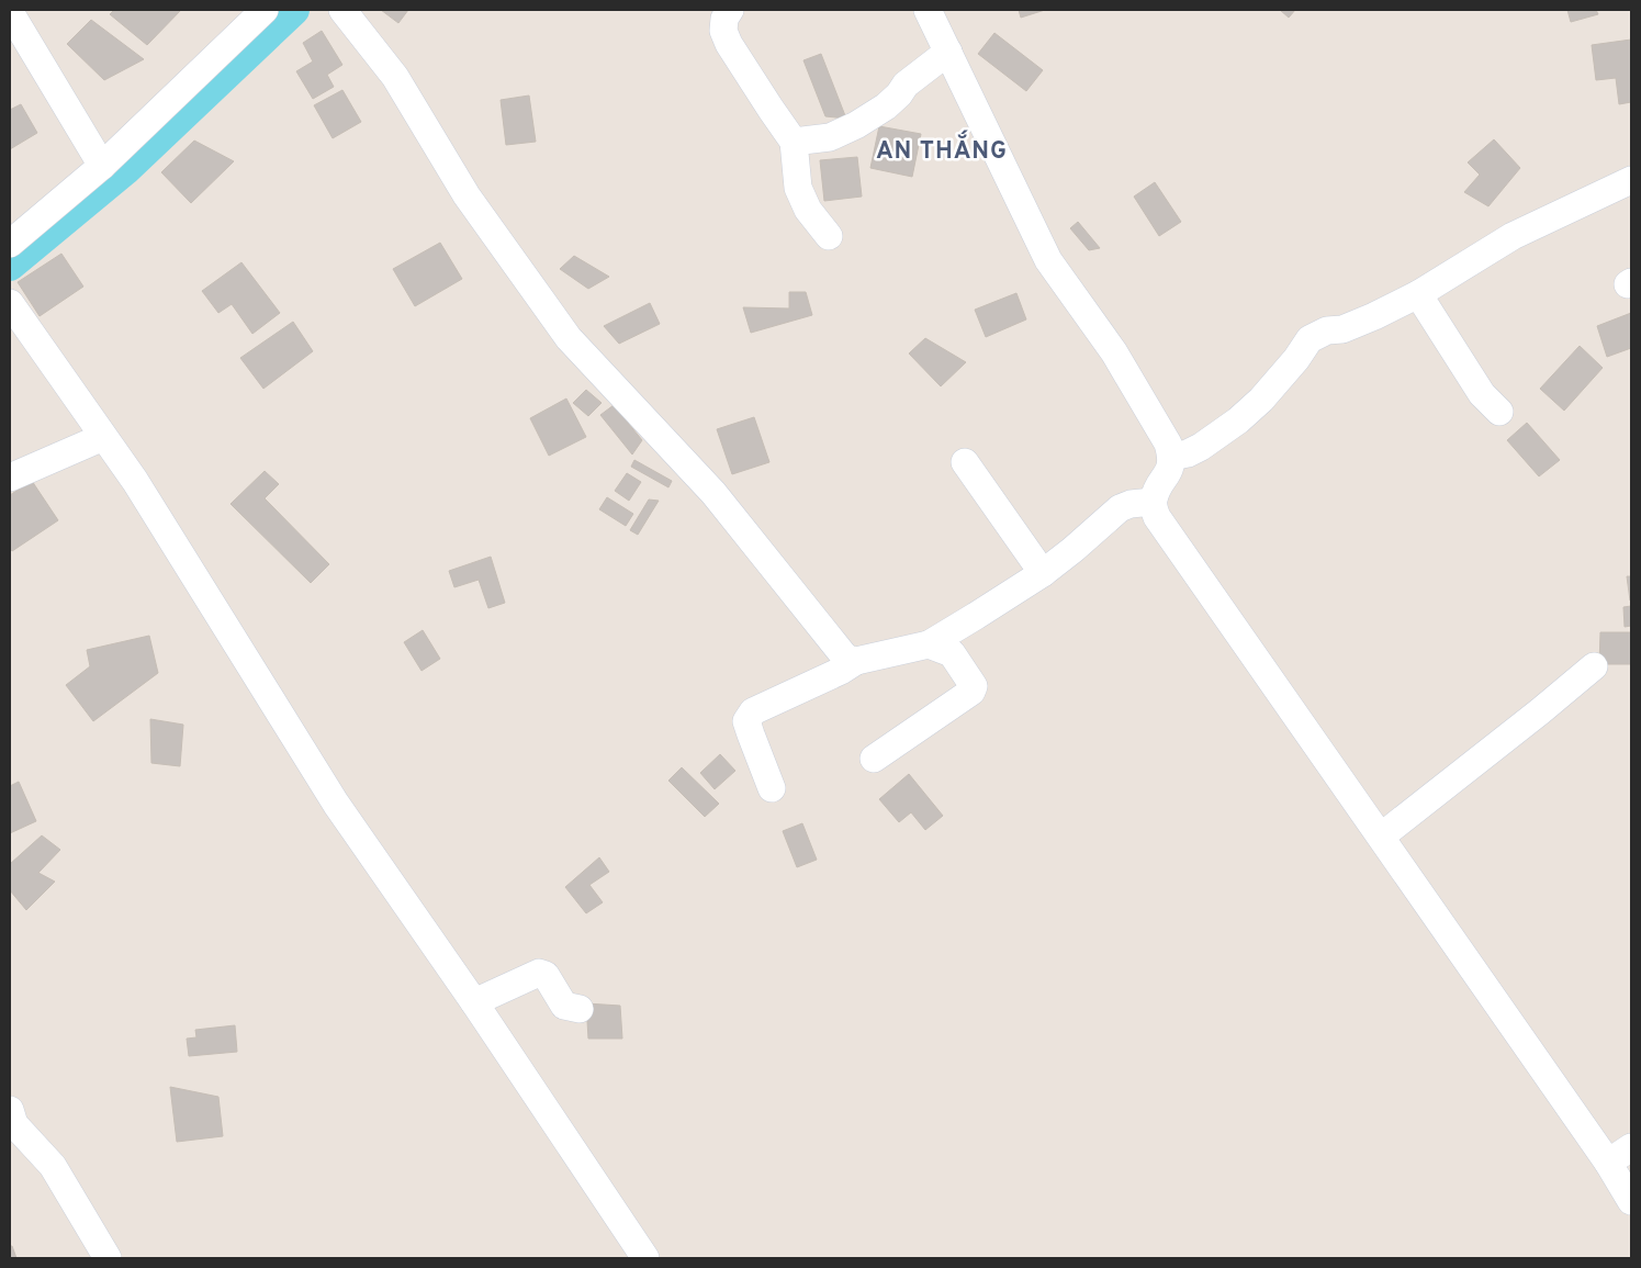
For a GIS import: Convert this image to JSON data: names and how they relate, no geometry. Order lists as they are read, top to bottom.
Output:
{
  "districts": ["AN THẮNG"]
}
